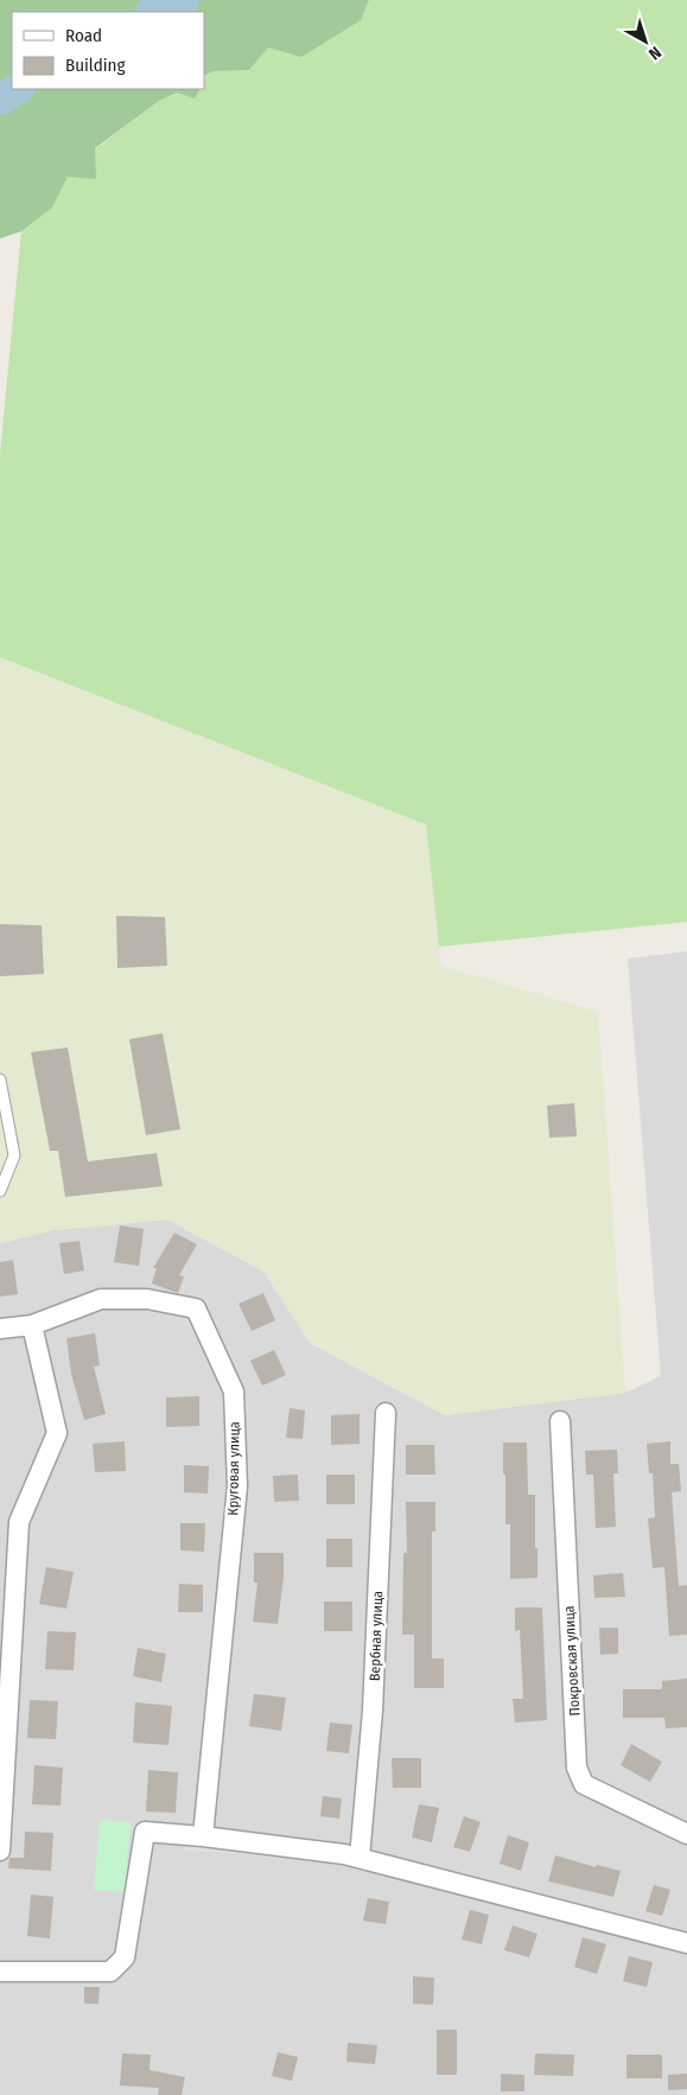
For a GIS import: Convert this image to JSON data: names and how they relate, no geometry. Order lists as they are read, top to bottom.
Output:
{
  "streets": {
    "street": ["Круговая улица", "Вербная улица", "Покровская улица"]
  },
  "legend": ["Road", "Building"],
  "north": "bottom right"
}
